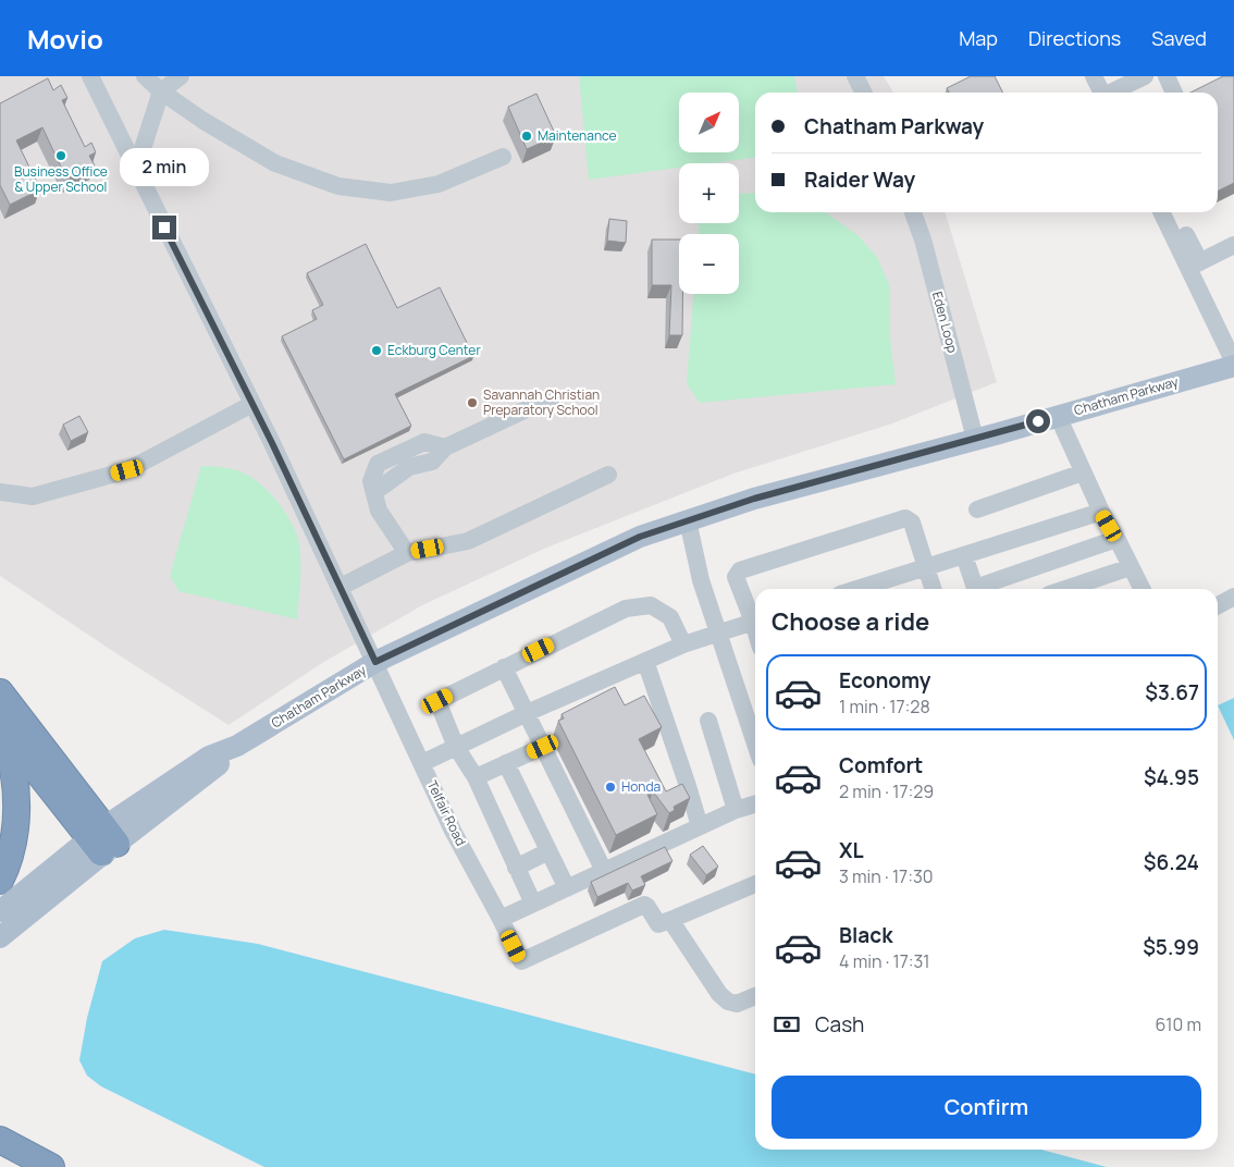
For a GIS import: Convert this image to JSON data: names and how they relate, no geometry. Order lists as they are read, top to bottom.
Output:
{
  "streets": {
    "main road": ["Chatham Parkway"],
    "street": ["Eden Loop", "Telfair Road"]
  },
  "crossings": [
    ["Eden Loop", "Chatham Parkway"],
    ["Chatham Parkway", "Telfair Road"]
  ],
  "places": [
    "Maintenance",
    "Business Office & Upper School",
    "Eckburg Center",
    "Savannah Christian Preparatory School",
    "Honda"
  ],
  "north": "top right",
  "page": {
    "header": "Movio",
    "nav": ["Map", "Directions", "Saved"],
    "map_buttons": ["+", "−"],
    "banner": ["Chatham Parkway", "Raider Way"],
    "bubble": "2 min",
    "heading": "Choose a ride",
    "list": [
      {
        "name": "Economy",
        "note": "1 min · 17:28",
        "value": "$3.67"
      },
      {
        "name": "Comfort",
        "note": "2 min · 17:29",
        "value": "$4.95"
      },
      {
        "name": "XL",
        "note": "3 min · 17:30",
        "value": "$6.24"
      },
      {
        "name": "Black",
        "note": "4 min · 17:31",
        "value": "$5.99"
      }
    ],
    "pay": ["Cash", "610 m"],
    "buttons": "Confirm"
  }
}
